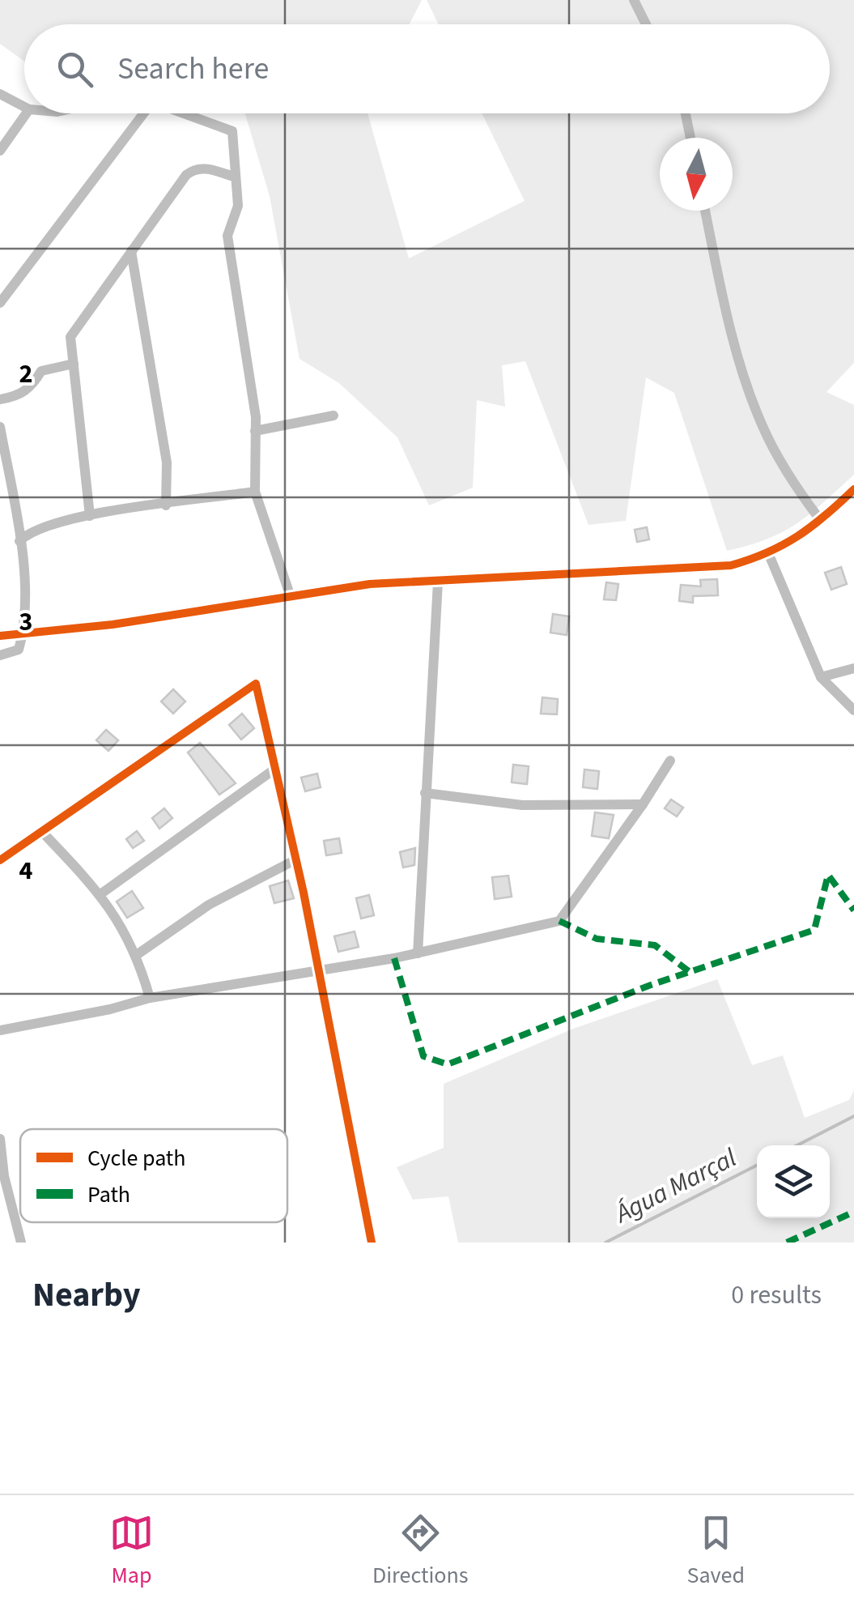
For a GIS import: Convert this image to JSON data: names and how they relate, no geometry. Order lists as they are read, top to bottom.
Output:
{
  "water": ["Água Marçal"],
  "legend": ["Cycle path", "Path"],
  "north": "bottom",
  "page": {
    "search": "Search here",
    "heading": ["Nearby", "0 results"],
    "nav": ["Map", "Directions", "Saved"]
  },
  "grid": {
    "rows": ["2", "3", "4"]
  }
}
